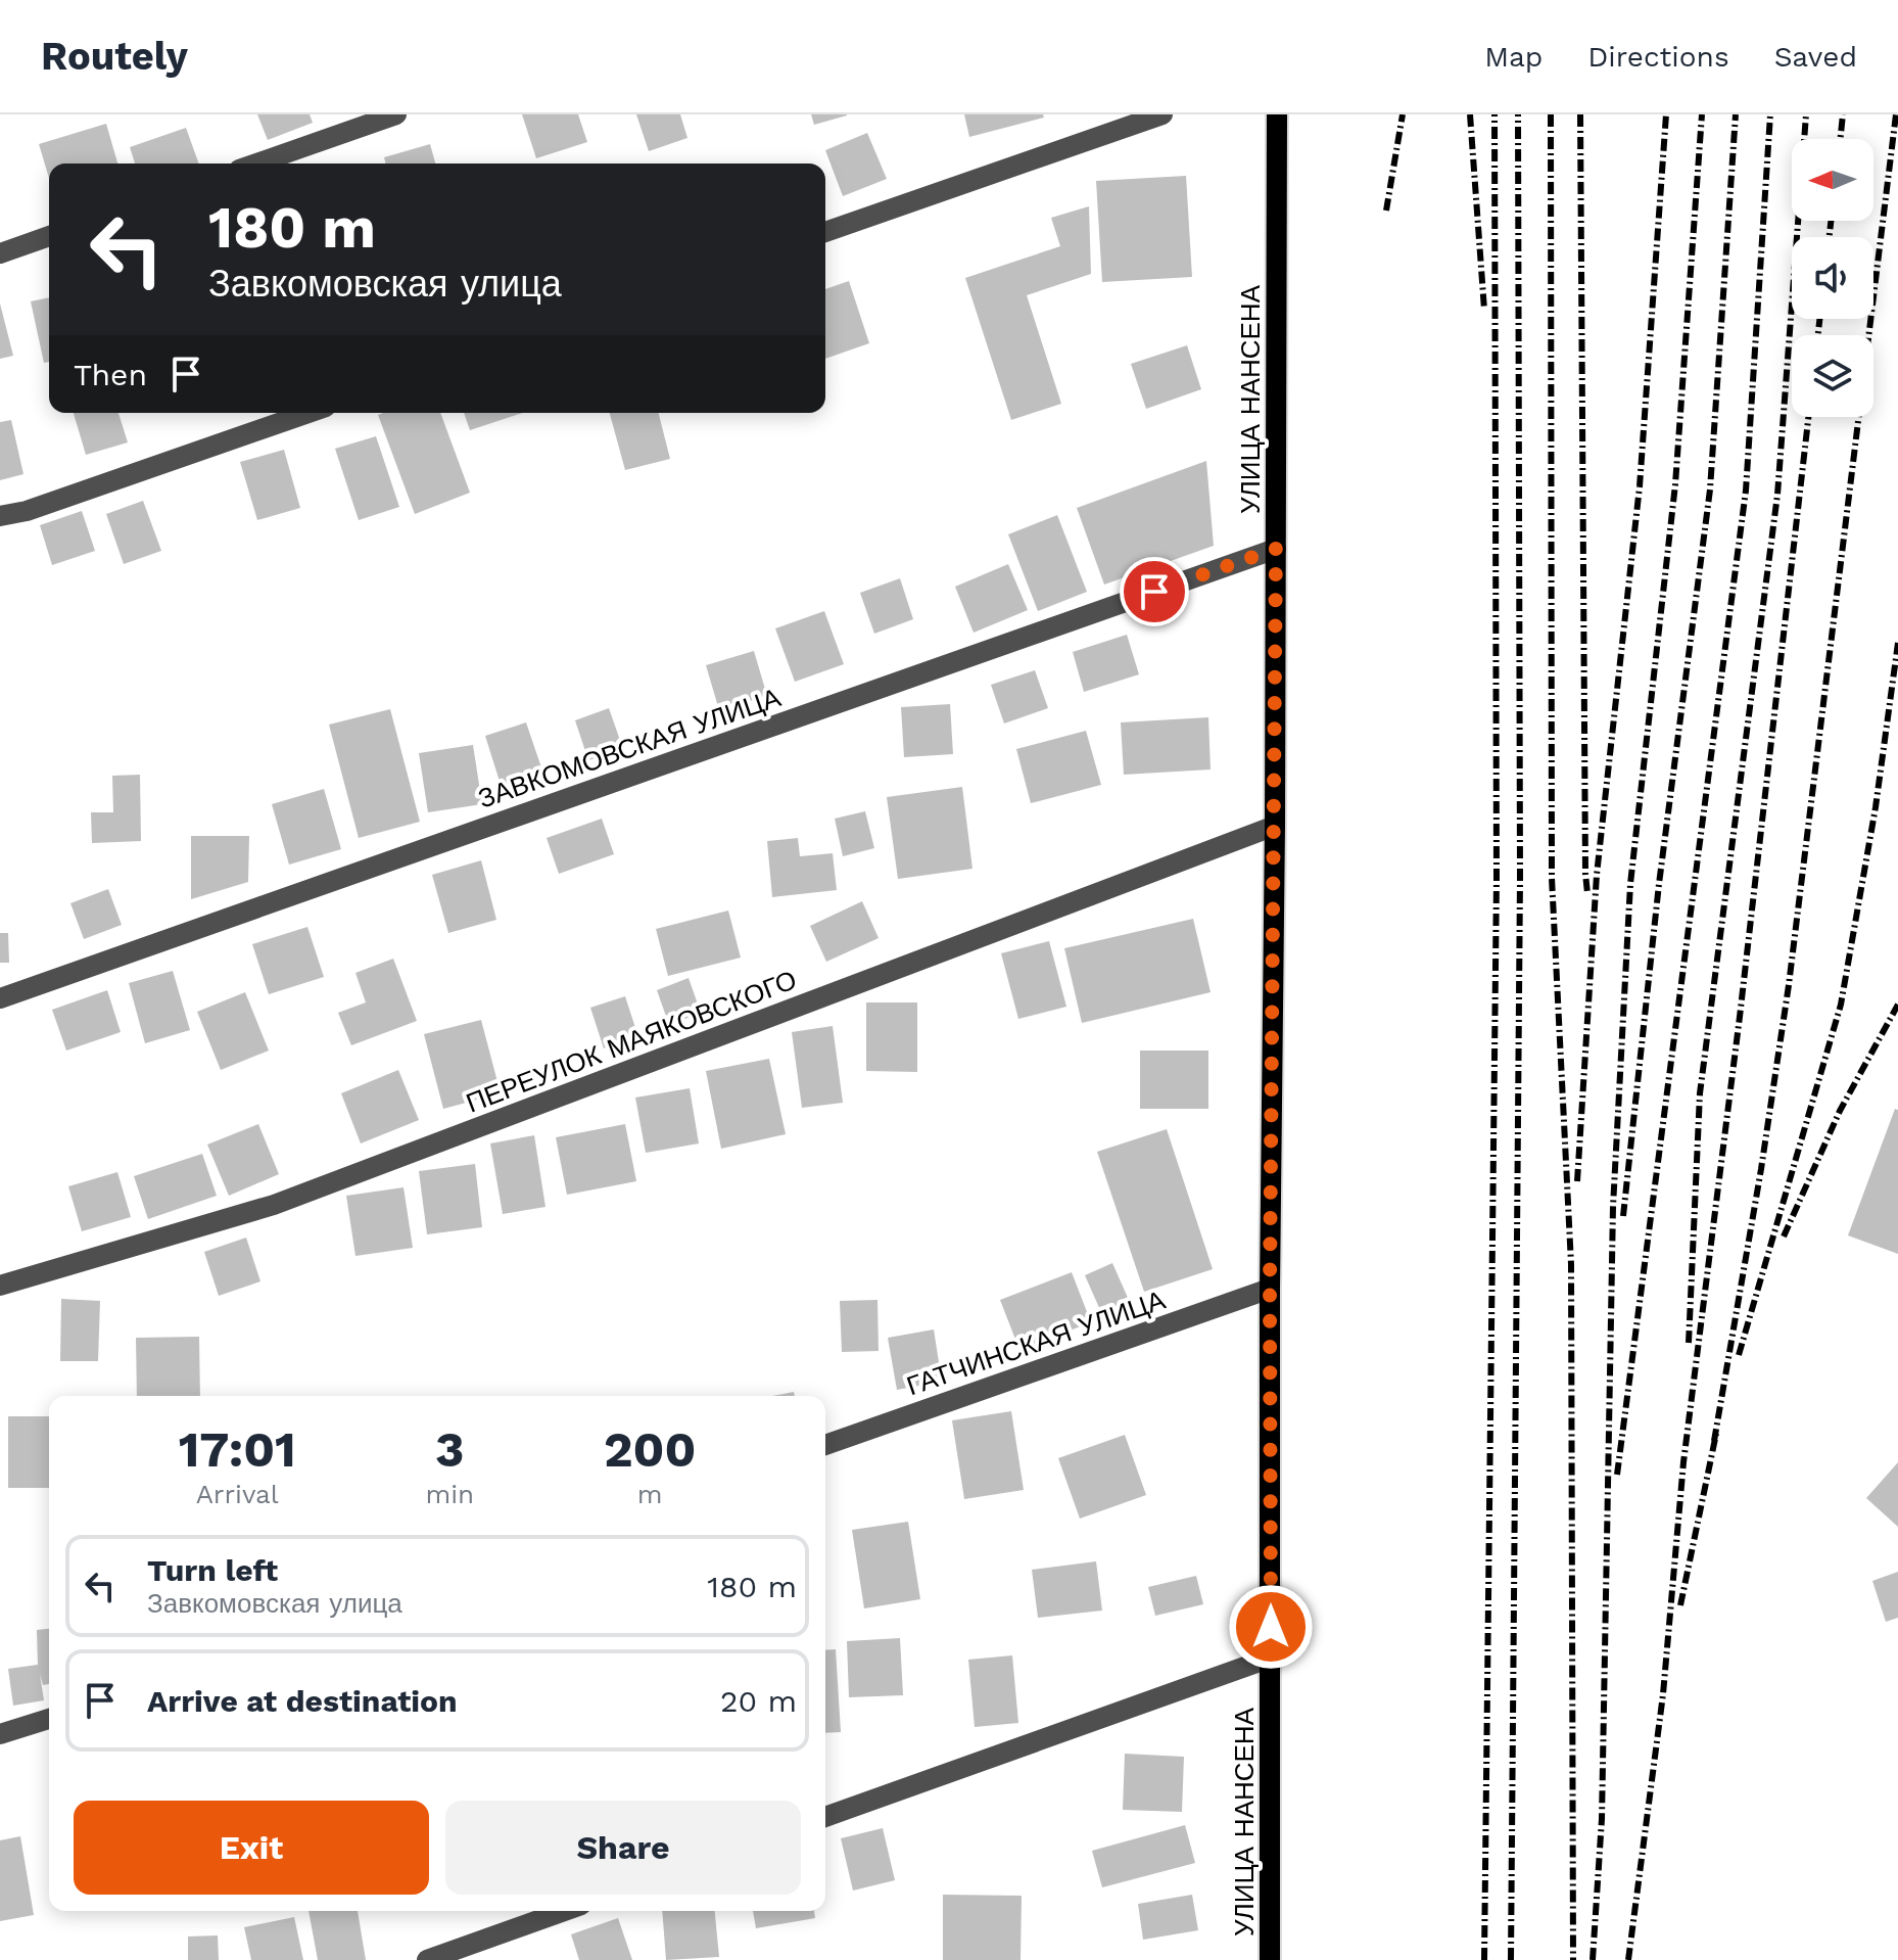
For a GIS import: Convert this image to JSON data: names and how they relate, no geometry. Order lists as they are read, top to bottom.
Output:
{
  "streets": {
    "main road": ["УЛИЦА НАНСЕНА"],
    "street": ["ЗАВКОМОВСКАЯ УЛИЦА", "ПЕРЕУЛОК МАЯКОВСКОГО", "ГАТЧИНСКАЯ УЛИЦА"]
  },
  "crossings": [
    ["УЛИЦА НАНСЕНА", "ЗАВКОМОВСКАЯ УЛИЦА"],
    ["УЛИЦА НАНСЕНА", "ПЕРЕУЛОК МАЯКОВСКОГО"],
    ["УЛИЦА НАНСЕНА", "ГАТЧИНСКАЯ УЛИЦА"]
  ],
  "north": "left",
  "page": {
    "header": "Routely",
    "nav": ["Map", "Directions", "Saved"],
    "turn": ["180 m", "Завкомовская улица"],
    "then": "Then",
    "eta": [
      "17:01",
      "Arrival",
      "3",
      "min",
      "200",
      "m"
    ],
    "list": [
      {
        "name": "Turn left",
        "note": "Завкомовская улица",
        "value": "180 m"
      },
      {
        "name": "Arrive at destination",
        "value": "20 m"
      }
    ],
    "buttons": ["Exit", "Share"]
  }
}
